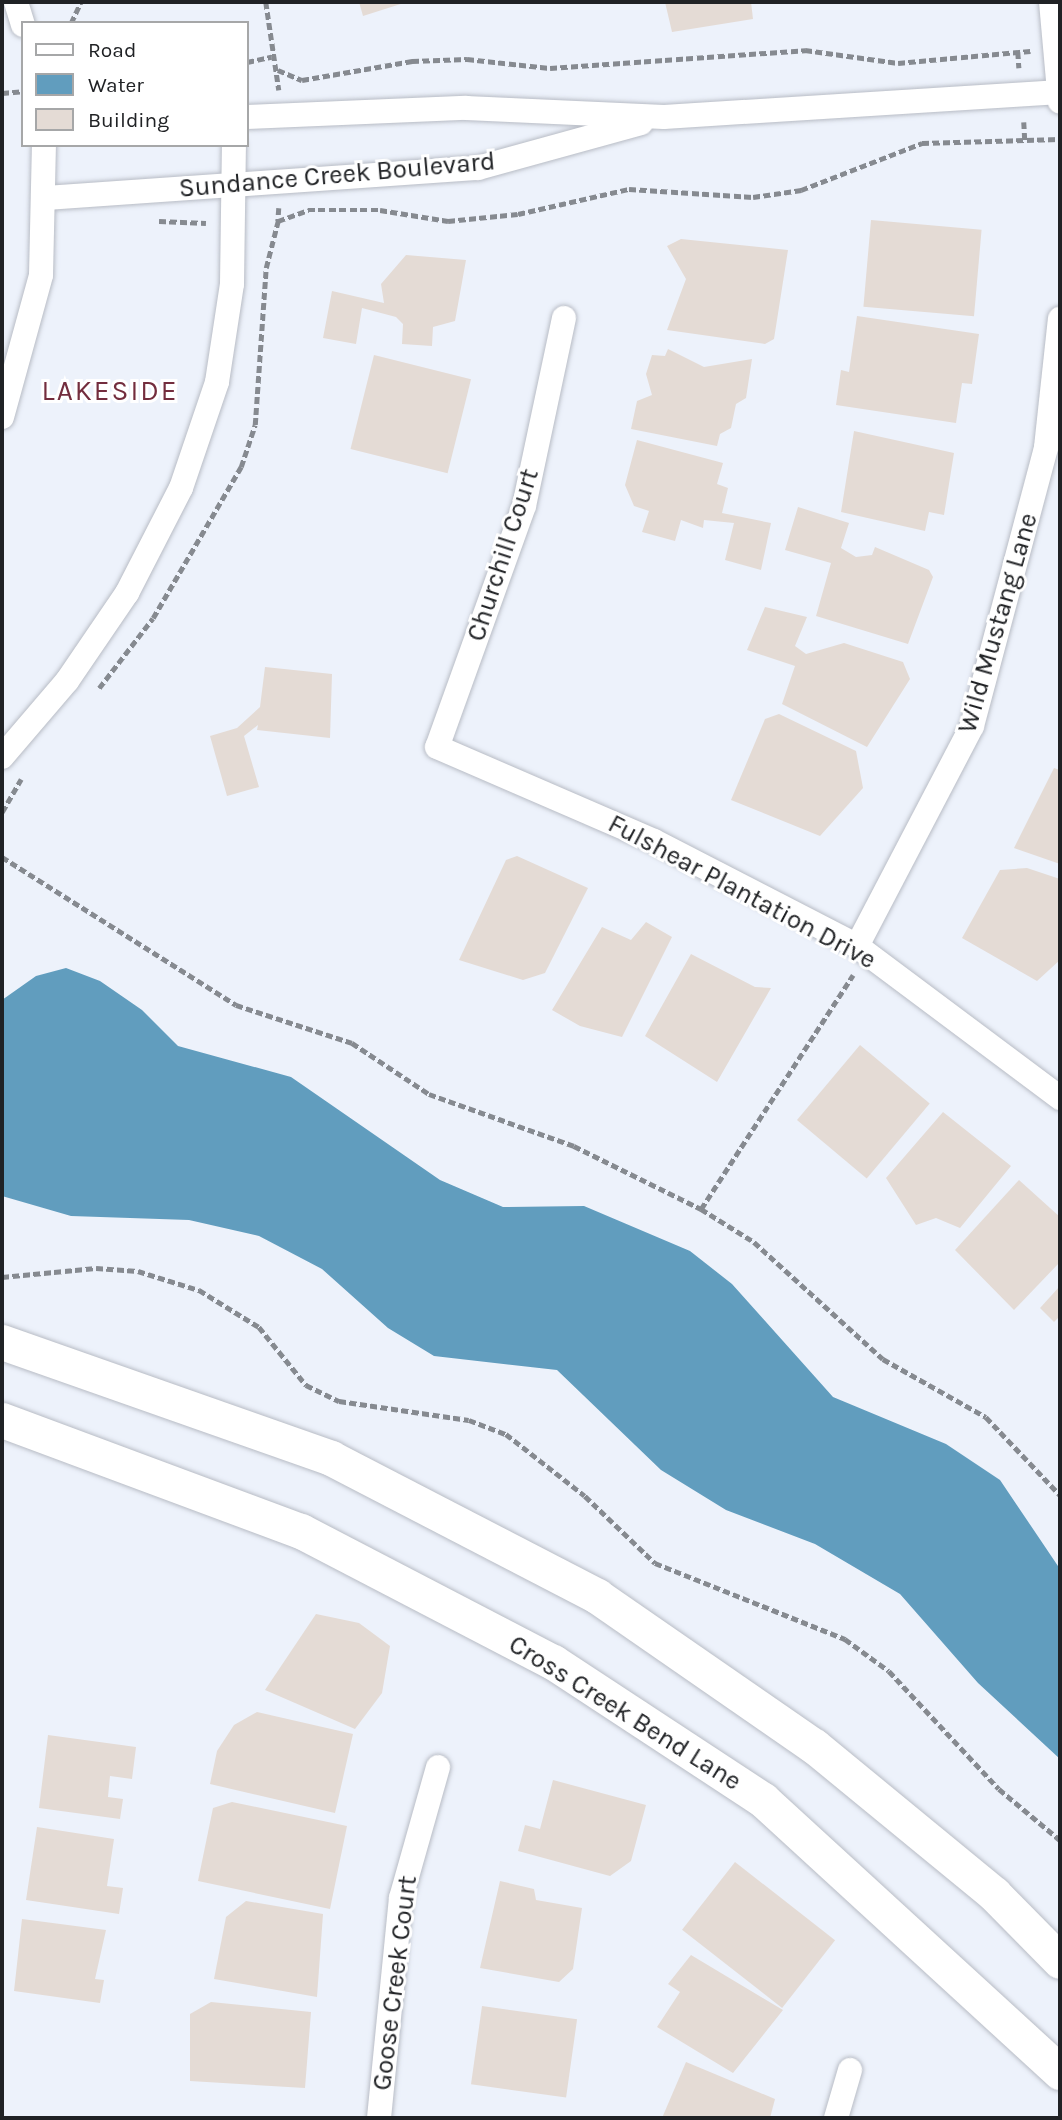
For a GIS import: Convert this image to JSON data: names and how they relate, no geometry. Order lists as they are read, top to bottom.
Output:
{
  "streets": {
    "main road": ["Cross Creek Bend Lane"],
    "street": [
      "Sundance Creek Boulevard",
      "Churchill Court",
      "Wild Mustang Lane",
      "Fulshear Plantation Drive",
      "Goose Creek Court"
    ]
  },
  "crossings": [
    ["Churchill Court", "Fulshear Plantation Drive"],
    ["Wild Mustang Lane", "Fulshear Plantation Drive"]
  ],
  "districts": ["LAKESIDE"],
  "legend": ["Road", "Water", "Building"]
}
